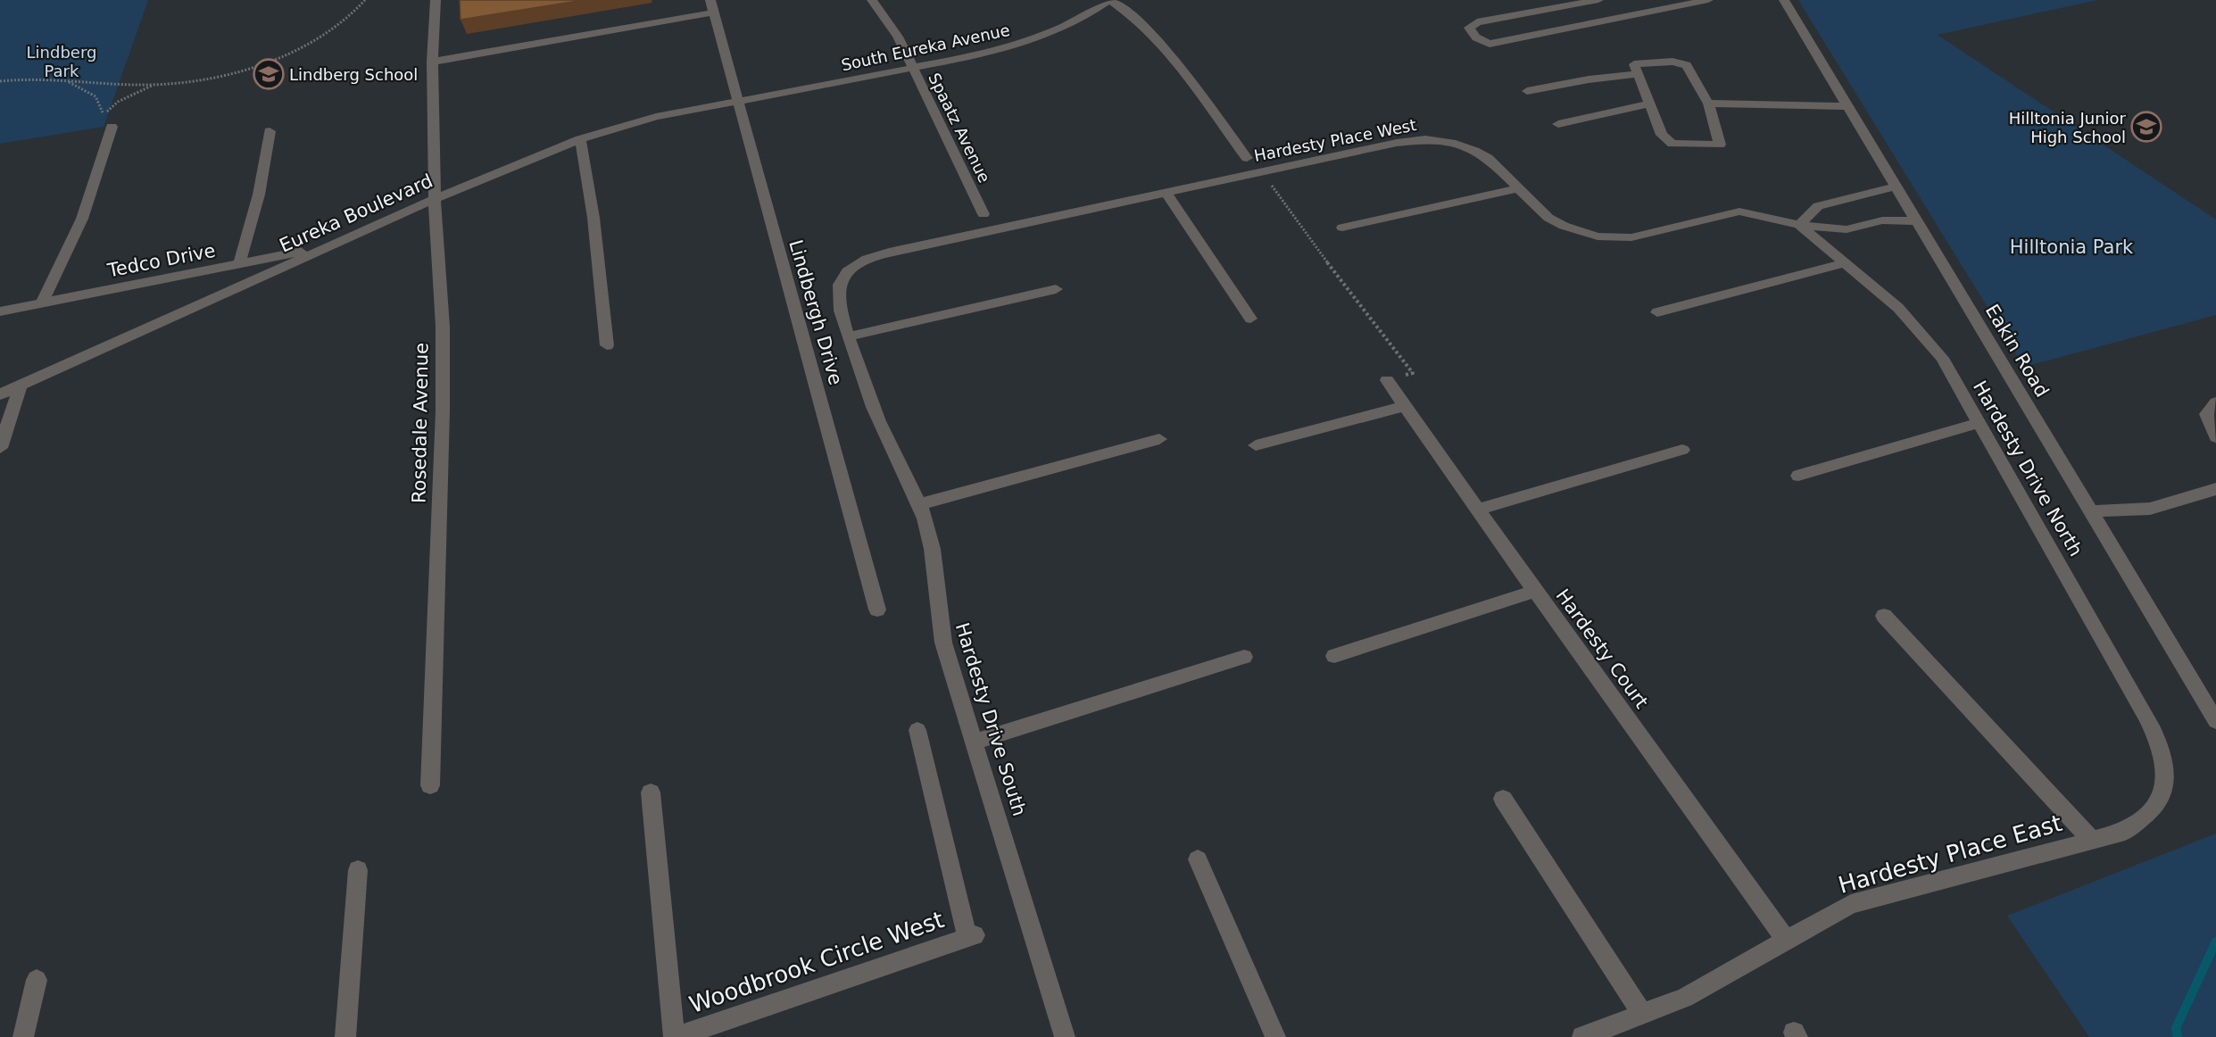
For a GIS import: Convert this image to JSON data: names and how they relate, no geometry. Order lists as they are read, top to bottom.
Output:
{
  "streets": {
    "street": [
      "South Eureka Avenue",
      "Spaatz Avenue",
      "Hardesty Place West",
      "Eureka Boulevard",
      "Tedco Drive",
      "Lindbergh Drive",
      "Eakin Road",
      "Rosedale Avenue",
      "Hardesty Drive North",
      "Hardesty Court",
      "Hardesty Drive South",
      "Hardesty Place East",
      "Woodbrook Circle West"
    ]
  },
  "crossings": [
    ["South Eureka Avenue", "Spaatz Avenue"],
    ["South Eureka Avenue", "Eureka Boulevard"],
    ["South Eureka Avenue", "Lindbergh Drive"],
    ["Hardesty Place West", "Eakin Road"],
    ["Hardesty Place West", "Hardesty Drive North"],
    ["Hardesty Place West", "Hardesty Drive South"],
    ["Eureka Boulevard", "Tedco Drive"],
    ["Eureka Boulevard", "Lindbergh Drive"],
    ["Eureka Boulevard", "Rosedale Avenue"],
    ["Hardesty Drive North", "Hardesty Place East"],
    ["Hardesty Court", "Hardesty Place East"]
  ],
  "parks": ["Lindberg Park", "Hilltonia Park"],
  "places": {
    "school or university": ["Lindberg School", "Hilltonia Junior High School"]
  }
}
